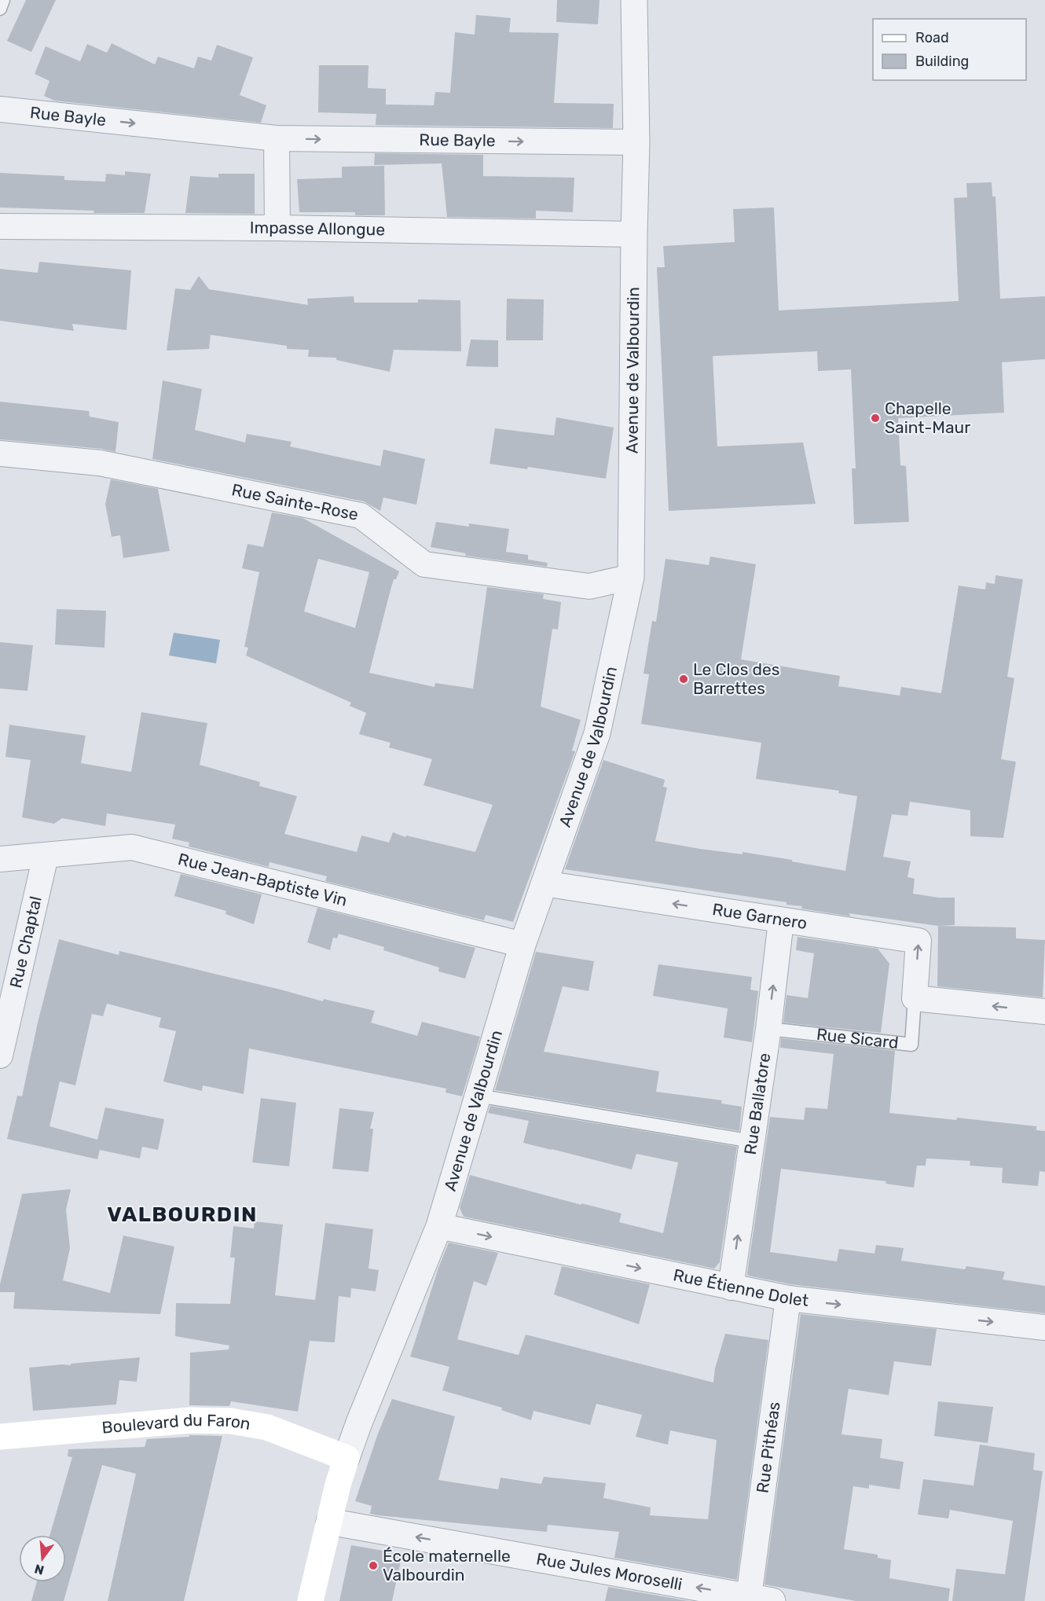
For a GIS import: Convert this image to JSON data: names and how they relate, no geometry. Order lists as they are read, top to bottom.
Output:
{
  "streets": {
    "main road": ["Boulevard du Faron"],
    "street": [
      "Rue Bayle",
      "Impasse Allongue",
      "Avenue de Valbourdin",
      "Rue Sainte-Rose",
      "Rue Jean-Baptiste Vin",
      "Rue Garnero",
      "Rue Chaptal",
      "Rue Ballatore",
      "Rue Étienne Dolet",
      "Rue Pithéas",
      "Rue Jules Moroselli"
    ],
    "lane": ["Rue Sicard"]
  },
  "crossings": [
    ["Rue Bayle", "Avenue de Valbourdin"],
    ["Impasse Allongue", "Avenue de Valbourdin"],
    ["Avenue de Valbourdin", "Rue Sainte-Rose"],
    ["Avenue de Valbourdin", "Rue Jean-Baptiste Vin"],
    ["Avenue de Valbourdin", "Rue Garnero"],
    ["Avenue de Valbourdin", "Rue Étienne Dolet"],
    ["Avenue de Valbourdin", "Boulevard du Faron"],
    ["Rue Jean-Baptiste Vin", "Rue Chaptal"],
    ["Rue Garnero", "Rue Sicard"],
    ["Rue Garnero", "Rue Ballatore"],
    ["Rue Sicard", "Rue Ballatore"],
    ["Rue Ballatore", "Rue Étienne Dolet"],
    ["Rue Étienne Dolet", "Rue Pithéas"],
    ["Rue Pithéas", "Rue Jules Moroselli"]
  ],
  "one_way": [
    "Rue Bayle",
    "Rue Garnero",
    "Rue Ballatore",
    "Rue Étienne Dolet",
    "Rue Jules Moroselli"
  ],
  "districts": ["VALBOURDIN"],
  "places": ["Chapelle Saint-Maur", "Le Clos des Barrettes", "École maternelle Valbourdin"],
  "legend": ["Road", "Building"],
  "north": "bottom"
}
